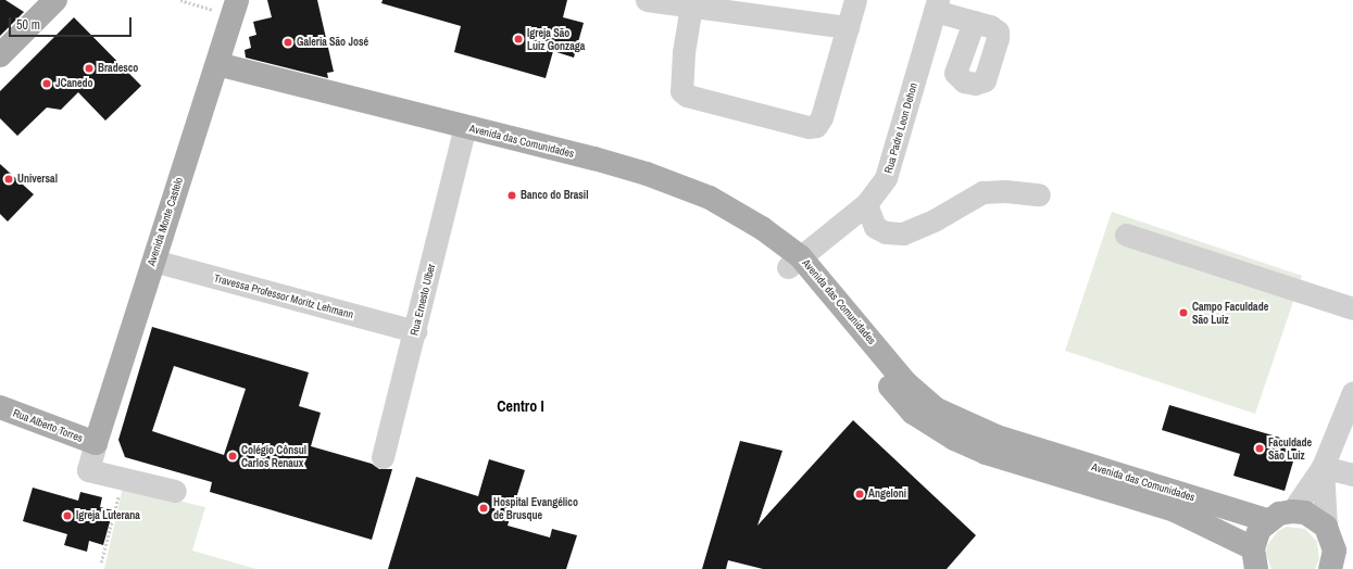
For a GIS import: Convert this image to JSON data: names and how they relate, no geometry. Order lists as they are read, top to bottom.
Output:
{
  "streets": {
    "main road": ["Avenida das Comunidades", "Avenida Monte Castelo", "Rua Alberto Torres"],
    "street": ["Rua Padre Leon Dehon", "Travessa Professor Moritz Lehmann", "Rua Ernesto Ulber"]
  },
  "crossings": [
    ["Rua Padre Leon Dehon", "Avenida das Comunidades"],
    ["Avenida das Comunidades", "Avenida Monte Castelo"],
    ["Avenida das Comunidades", "Rua Ernesto Ulber"],
    ["Avenida Monte Castelo", "Travessa Professor Moritz Lehmann"],
    ["Avenida Monte Castelo", "Rua Alberto Torres"],
    ["Travessa Professor Moritz Lehmann", "Rua Ernesto Ulber"]
  ],
  "districts": ["Centro I"],
  "places": [
    "Igreja São Luiz Gonzaga",
    "Galeria São José",
    "Bradesco",
    "JCanedo",
    "Universal",
    "Banco do Brasil",
    "Campo Faculdade São Luiz",
    "Faculdade São Luiz",
    "Colégio Cônsul Carlos Renaux",
    "Angeloni",
    "Hospital Evangélico de Brusque",
    "Igreja Luterana"
  ],
  "scale_bar": "50 m"
}
